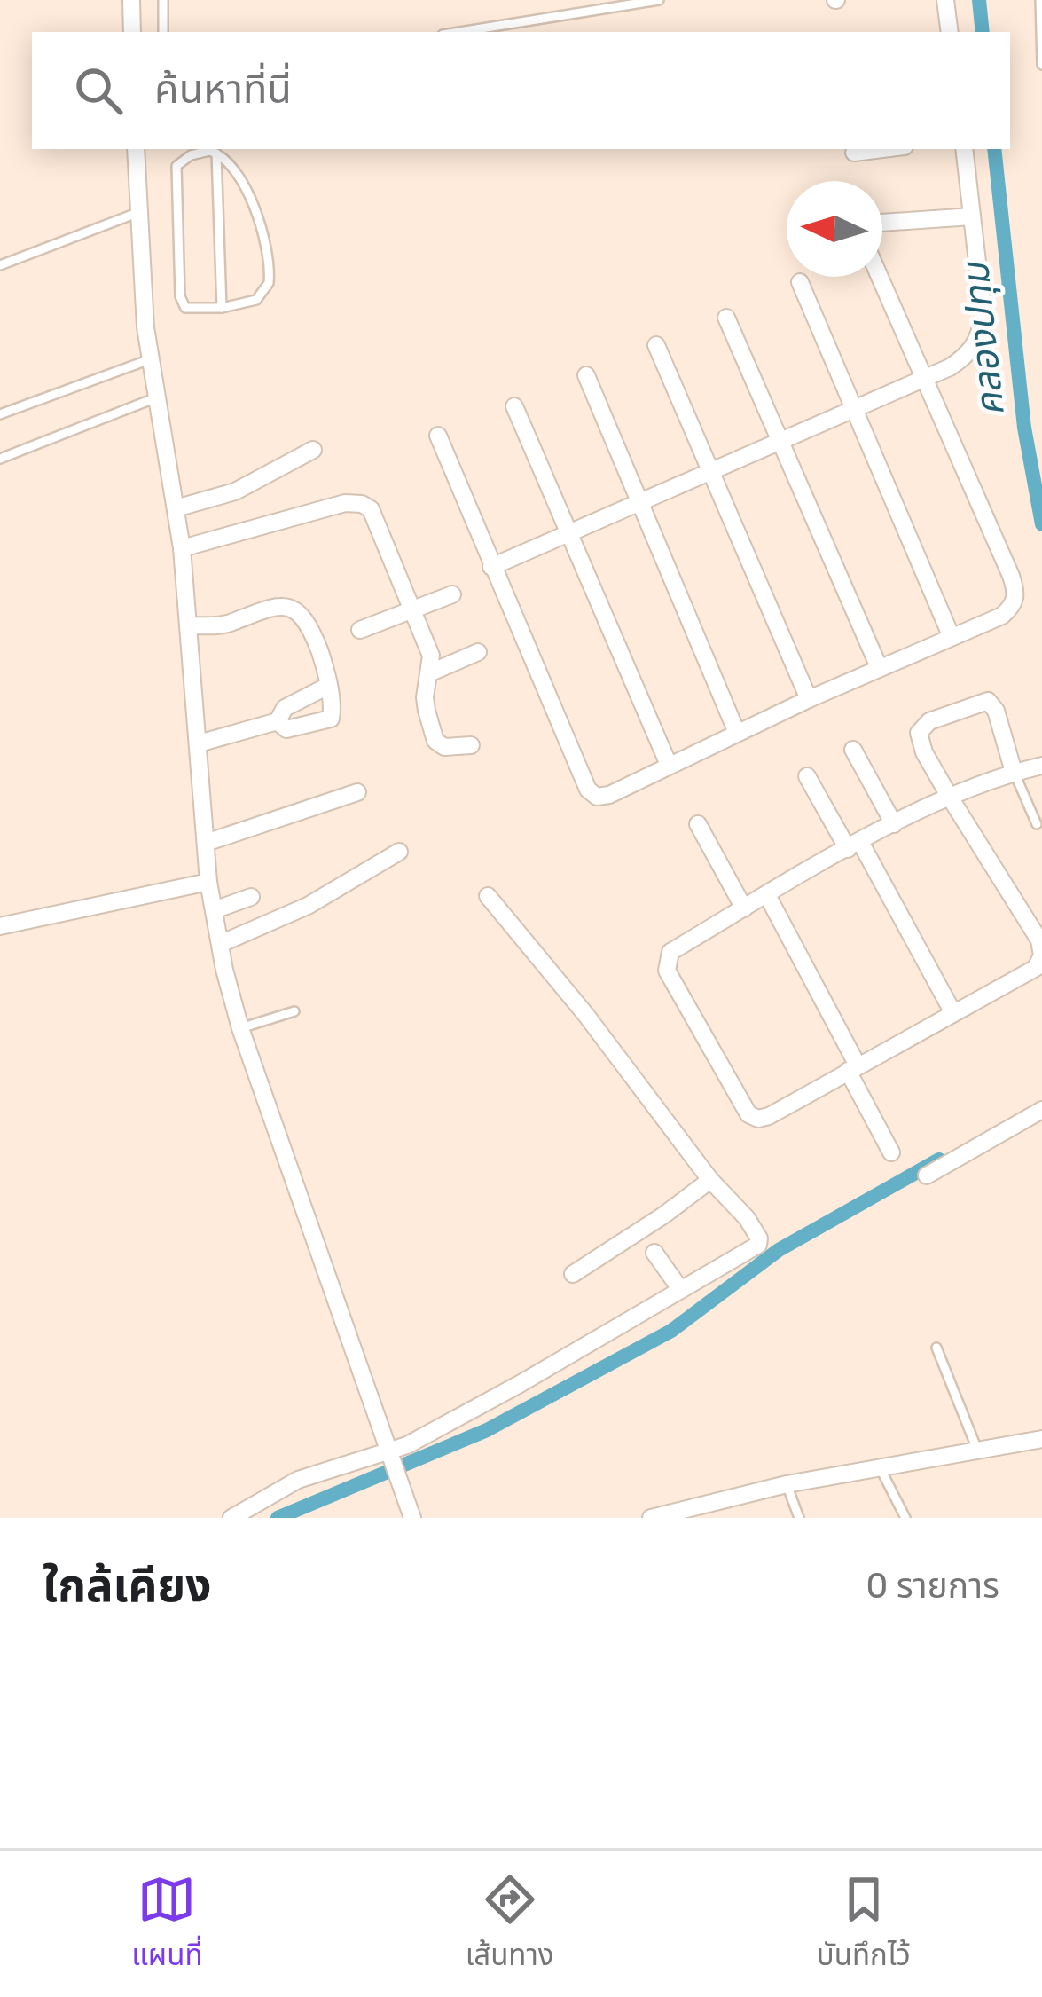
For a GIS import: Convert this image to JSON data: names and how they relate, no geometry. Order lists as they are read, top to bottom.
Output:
{
  "water": ["คลองปทุม"],
  "north": "left",
  "page": {
    "search": "ค้นหาที่นี่",
    "heading": ["ใกล้เคียง", "0 รายการ"],
    "nav": ["แผนที่", "เส้นทาง", "บันทึกไว้"]
  }
}
